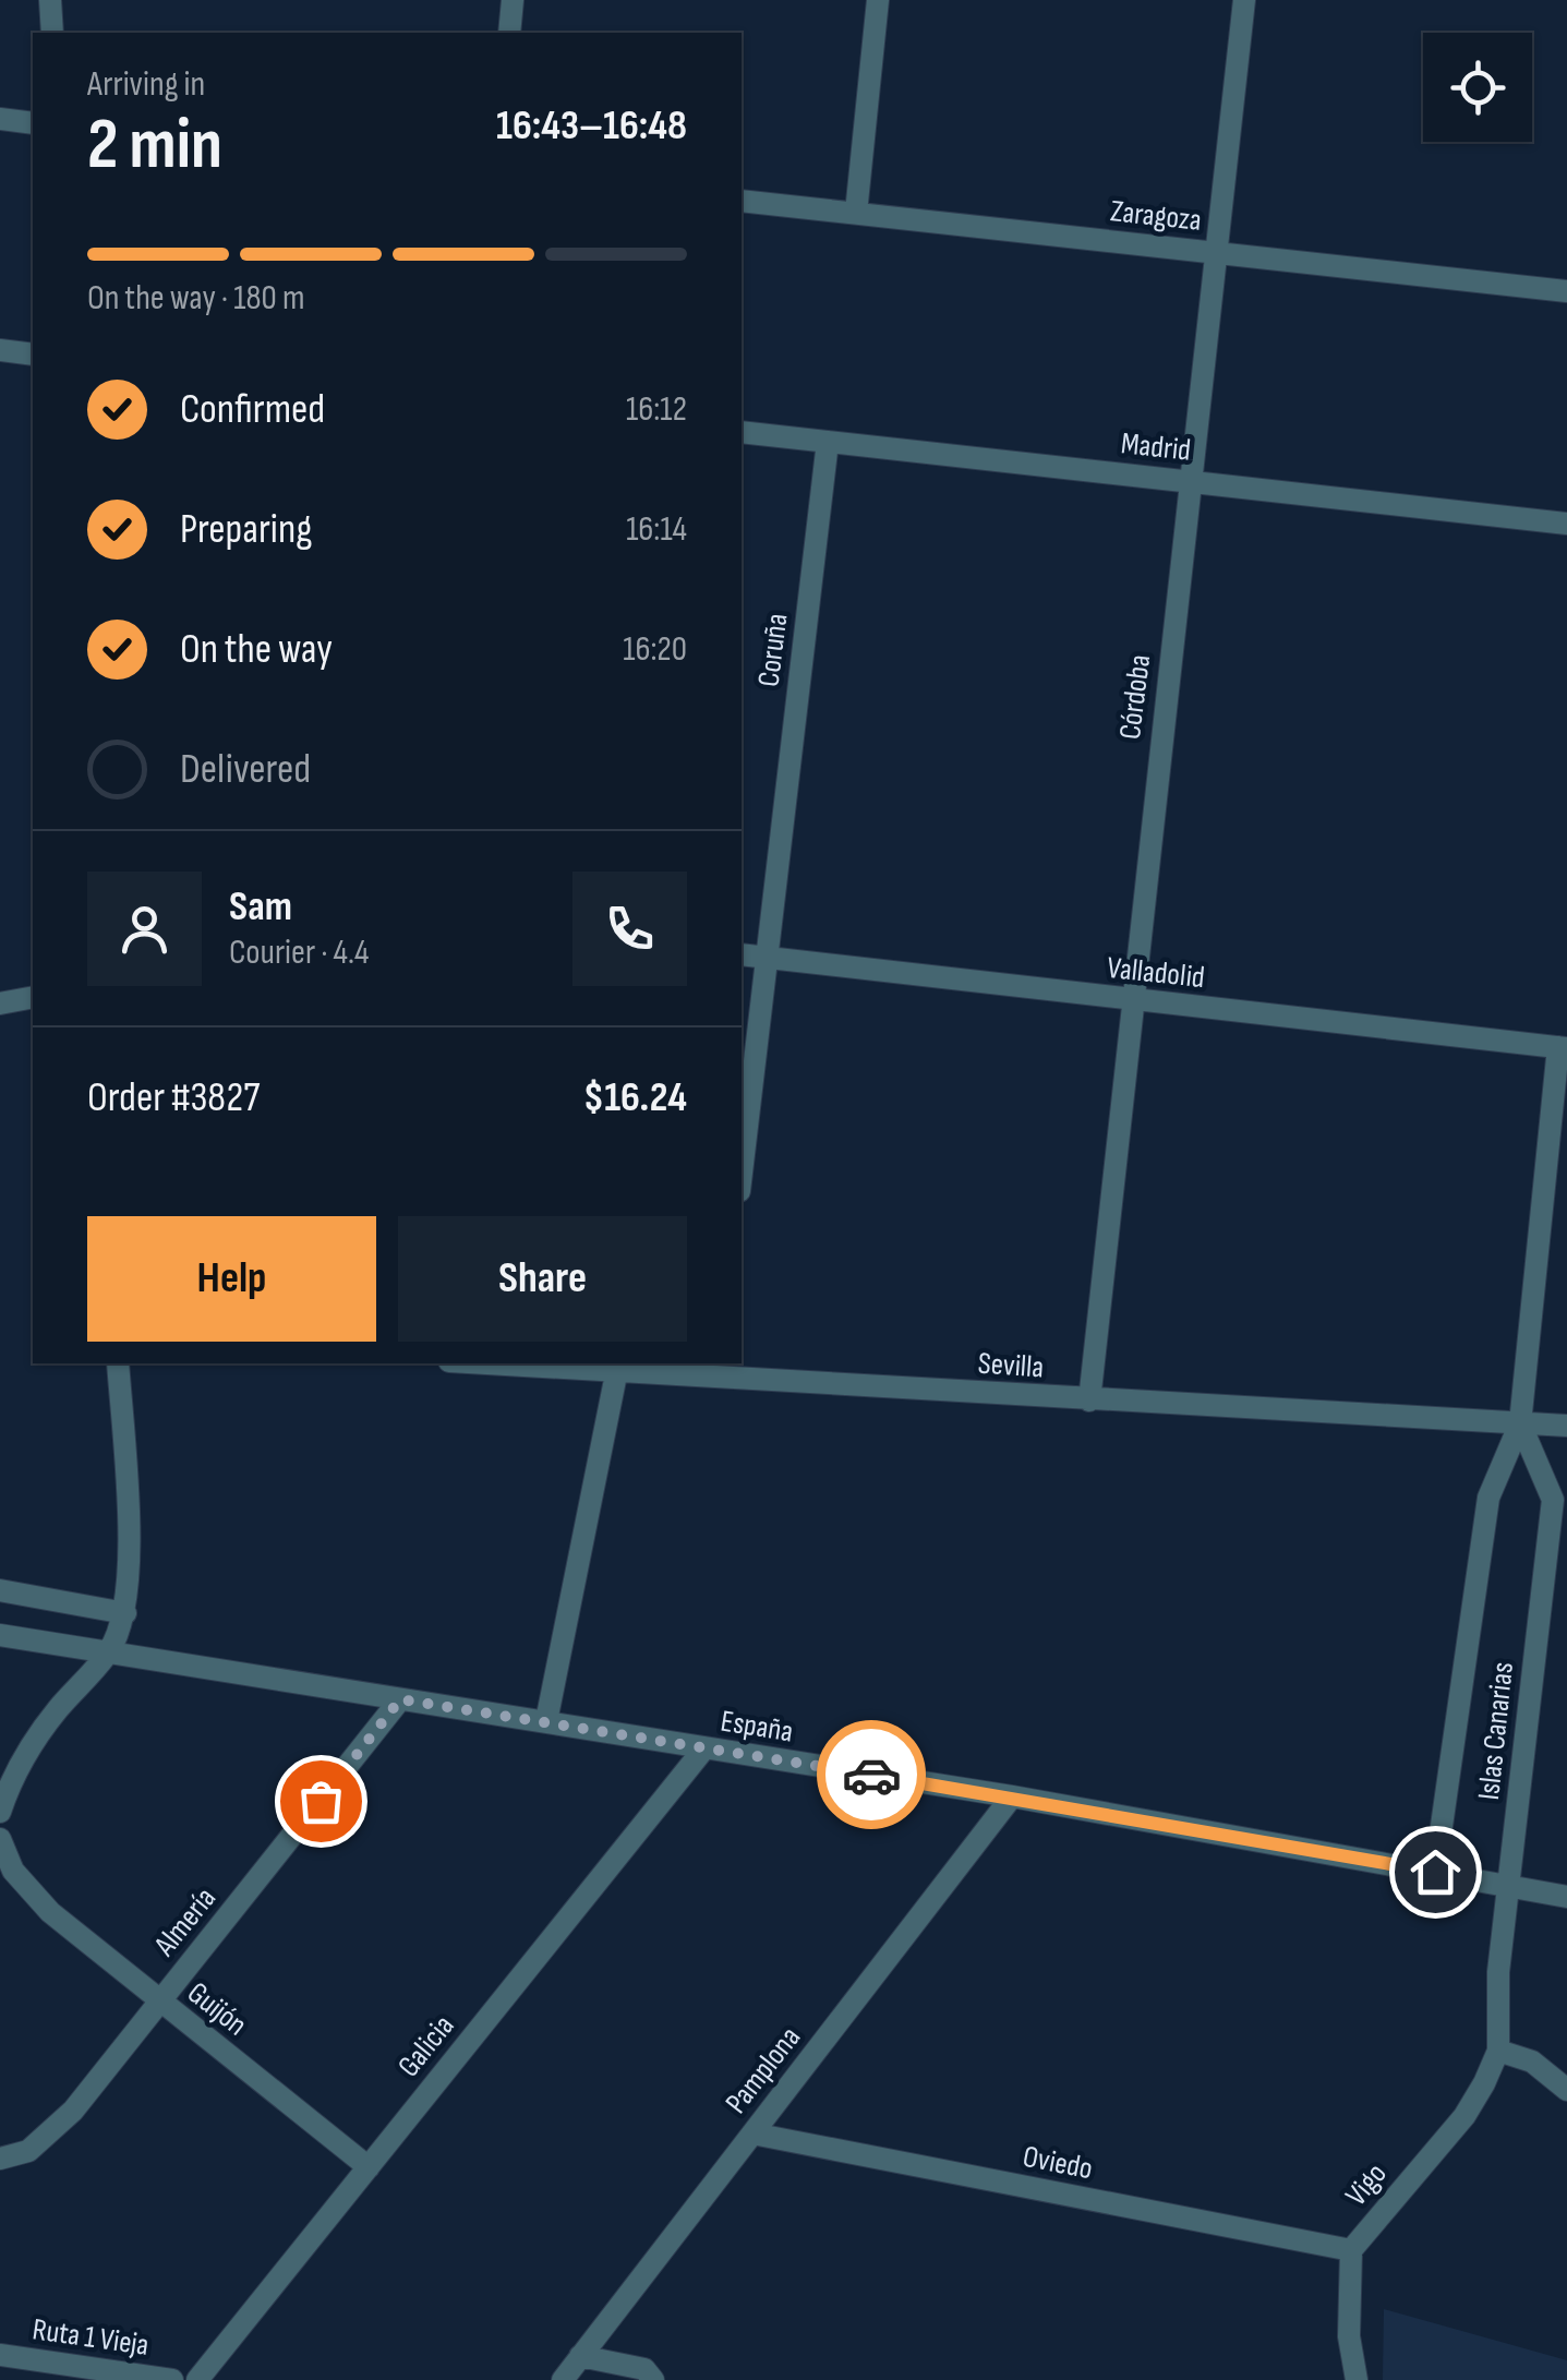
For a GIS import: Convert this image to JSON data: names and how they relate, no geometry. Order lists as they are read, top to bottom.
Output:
{
  "streets": {
    "street": [
      "Zaragoza",
      "Madrid",
      "Coruña",
      "Córdoba",
      "Valladolid",
      "Sevilla",
      "España",
      "Islas Canarias",
      "Almería",
      "Guijón",
      "Galicia",
      "Pamplona",
      "Oviedo",
      "Vigo",
      "Ruta 1 Vieja"
    ]
  },
  "crossings": [
    ["Zaragoza", "Córdoba"],
    ["Madrid", "Coruña"],
    ["Madrid", "Córdoba"],
    ["Coruña", "Valladolid"],
    ["Córdoba", "Valladolid"],
    ["Córdoba", "Sevilla"],
    ["Valladolid", "Islas Canarias"],
    ["Sevilla", "Islas Canarias"],
    ["España", "Islas Canarias"],
    ["España", "Almería"],
    ["España", "Galicia"],
    ["España", "Pamplona"],
    ["Islas Canarias", "Vigo"],
    ["Almería", "Guijón"],
    ["Guijón", "Galicia"],
    ["Pamplona", "Oviedo"],
    ["Oviedo", "Vigo"]
  ],
  "page": {
    "heading": ["2 min", "Arriving in", "16:43–16:48"],
    "panel": [
      "Sam",
      "Courier · 4.4",
      "Order #3827",
      "$16.24"
    ],
    "bar": "On the way · 180 m",
    "list": [
      ["Confirmed", "16:12"],
      ["Preparing", "16:14"],
      ["On the way", "16:20"],
      "Delivered"
    ],
    "buttons": ["Help", "Share"]
  }
}
